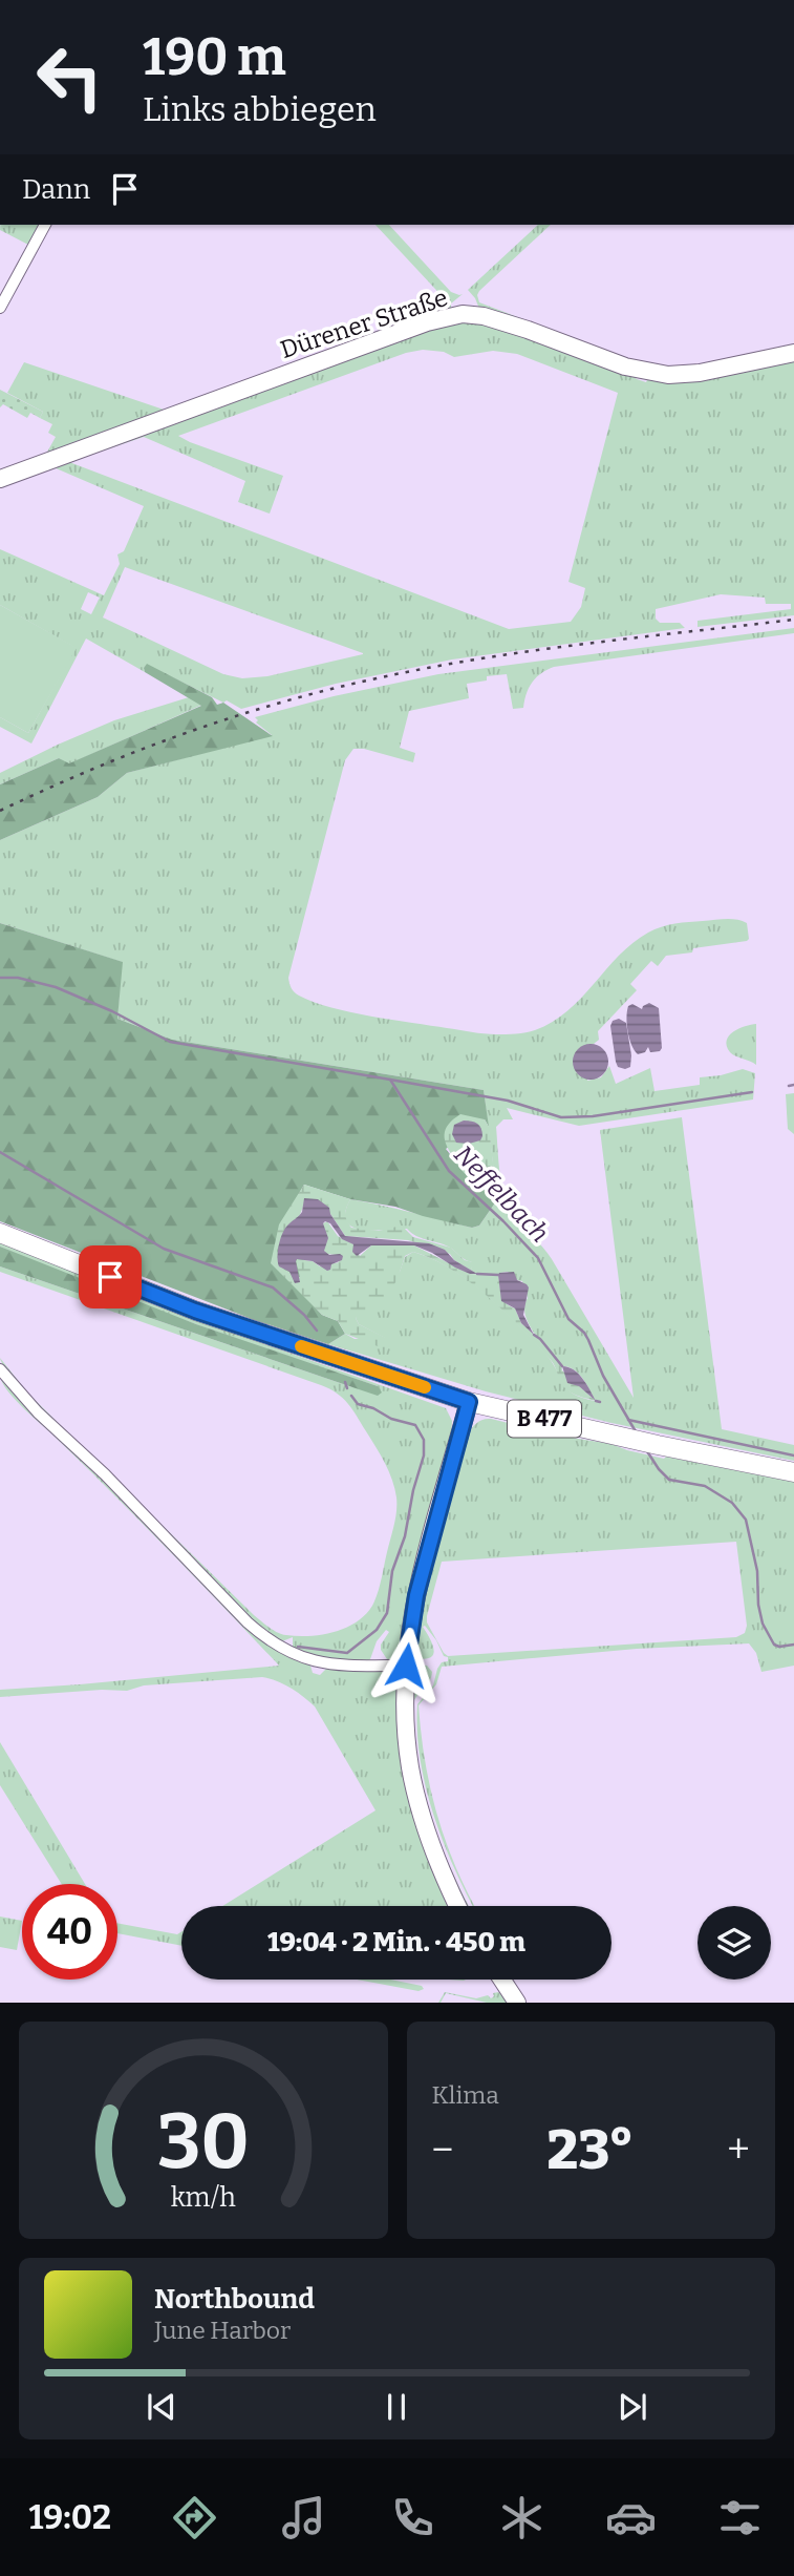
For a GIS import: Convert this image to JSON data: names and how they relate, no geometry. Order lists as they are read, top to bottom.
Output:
{
  "streets": {
    "main road": ["B 477"],
    "street": ["Dürener Straße"]
  },
  "water": ["Neffelbach"],
  "page": {
    "turn": ["190 m", "Links abbiegen"],
    "then": "Dann",
    "limit": "40",
    "trip": "19:04 · 2 Min. · 450 m",
    "tile": "Klima",
    "heat": ["−", "23°", "+"],
    "song": ["Northbound", "June Harbor"],
    "tabs": "19:02",
    "gauge": ["30", "km/h"]
  }
}
